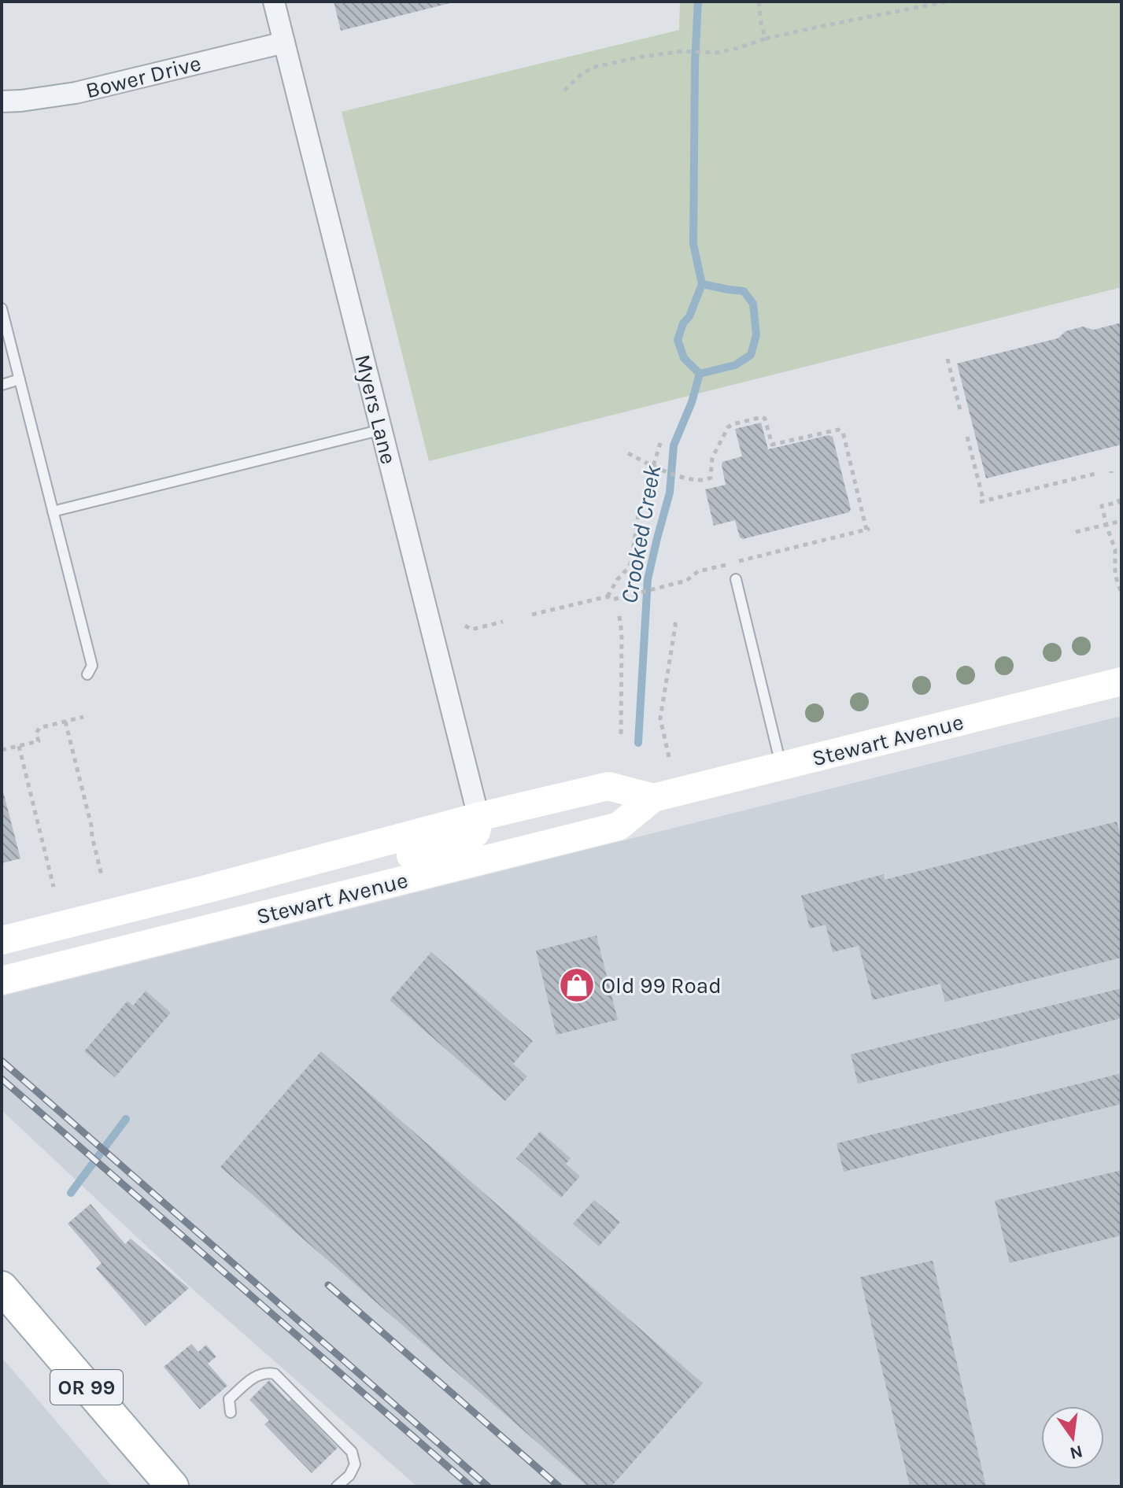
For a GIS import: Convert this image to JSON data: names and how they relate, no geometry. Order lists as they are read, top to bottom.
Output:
{
  "streets": {
    "main road": ["Stewart Avenue", "OR 99"],
    "street": ["Bower Drive", "Myers Lane"]
  },
  "crossings": [
    ["Bower Drive", "Myers Lane"],
    ["Myers Lane", "Stewart Avenue"]
  ],
  "water": ["Crooked Creek"],
  "places": {
    "shop": ["Old 99 Road"]
  },
  "north": "bottom"
}
